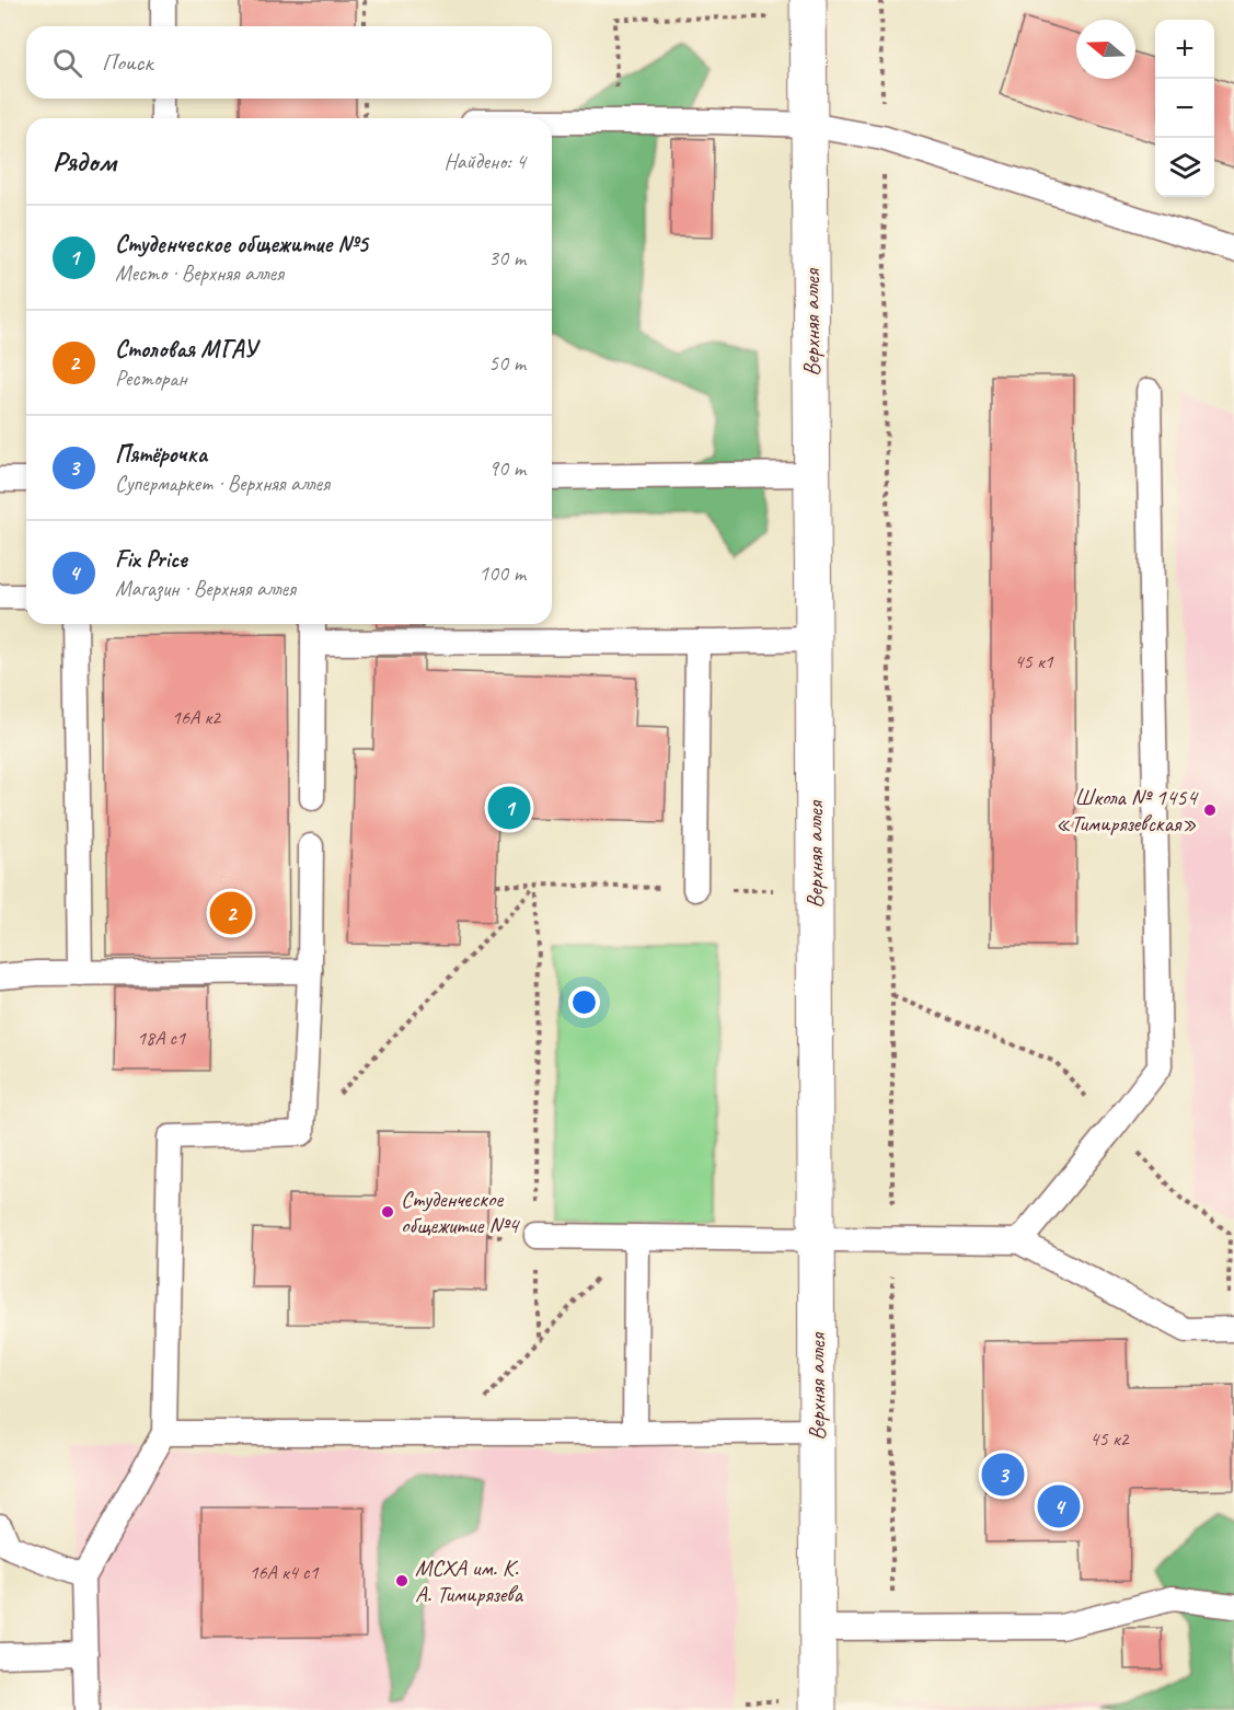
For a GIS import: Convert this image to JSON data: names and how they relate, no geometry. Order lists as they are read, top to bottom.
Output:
{
  "streets": {
    "street": ["Верхняя аллея"]
  },
  "places": ["Школа № 1454 «Тимирязевская»", "Студенческое общежитие №4", "МСХА им. К. А. Тимирязева"],
  "house_numbers": [
    "45 к1",
    "16А к2",
    "18А с1",
    "45 к2",
    "16А к4 с1"
  ],
  "north": "left",
  "page": {
    "map_buttons": ["+", "−"],
    "search": "Поиск",
    "heading": ["Рядом", "Найдено: 4"],
    "list": [
      {
        "mark": "1",
        "name": "Студенческое общежитие №5",
        "note": "Место · Верхняя аллея",
        "value": "30 m"
      },
      {
        "mark": "2",
        "name": "Столовая МГАУ",
        "note": "Ресторан",
        "value": "50 m"
      },
      {
        "mark": "3",
        "name": "Пятёрочка",
        "note": "Супермаркет · Верхняя аллея",
        "value": "90 m"
      },
      {
        "mark": "4",
        "name": "Fix Price",
        "note": "Магазин · Верхняя аллея",
        "value": "100 m"
      }
    ],
    "pins": [
      "1",
      "2",
      "3",
      "4"
    ]
  }
}
